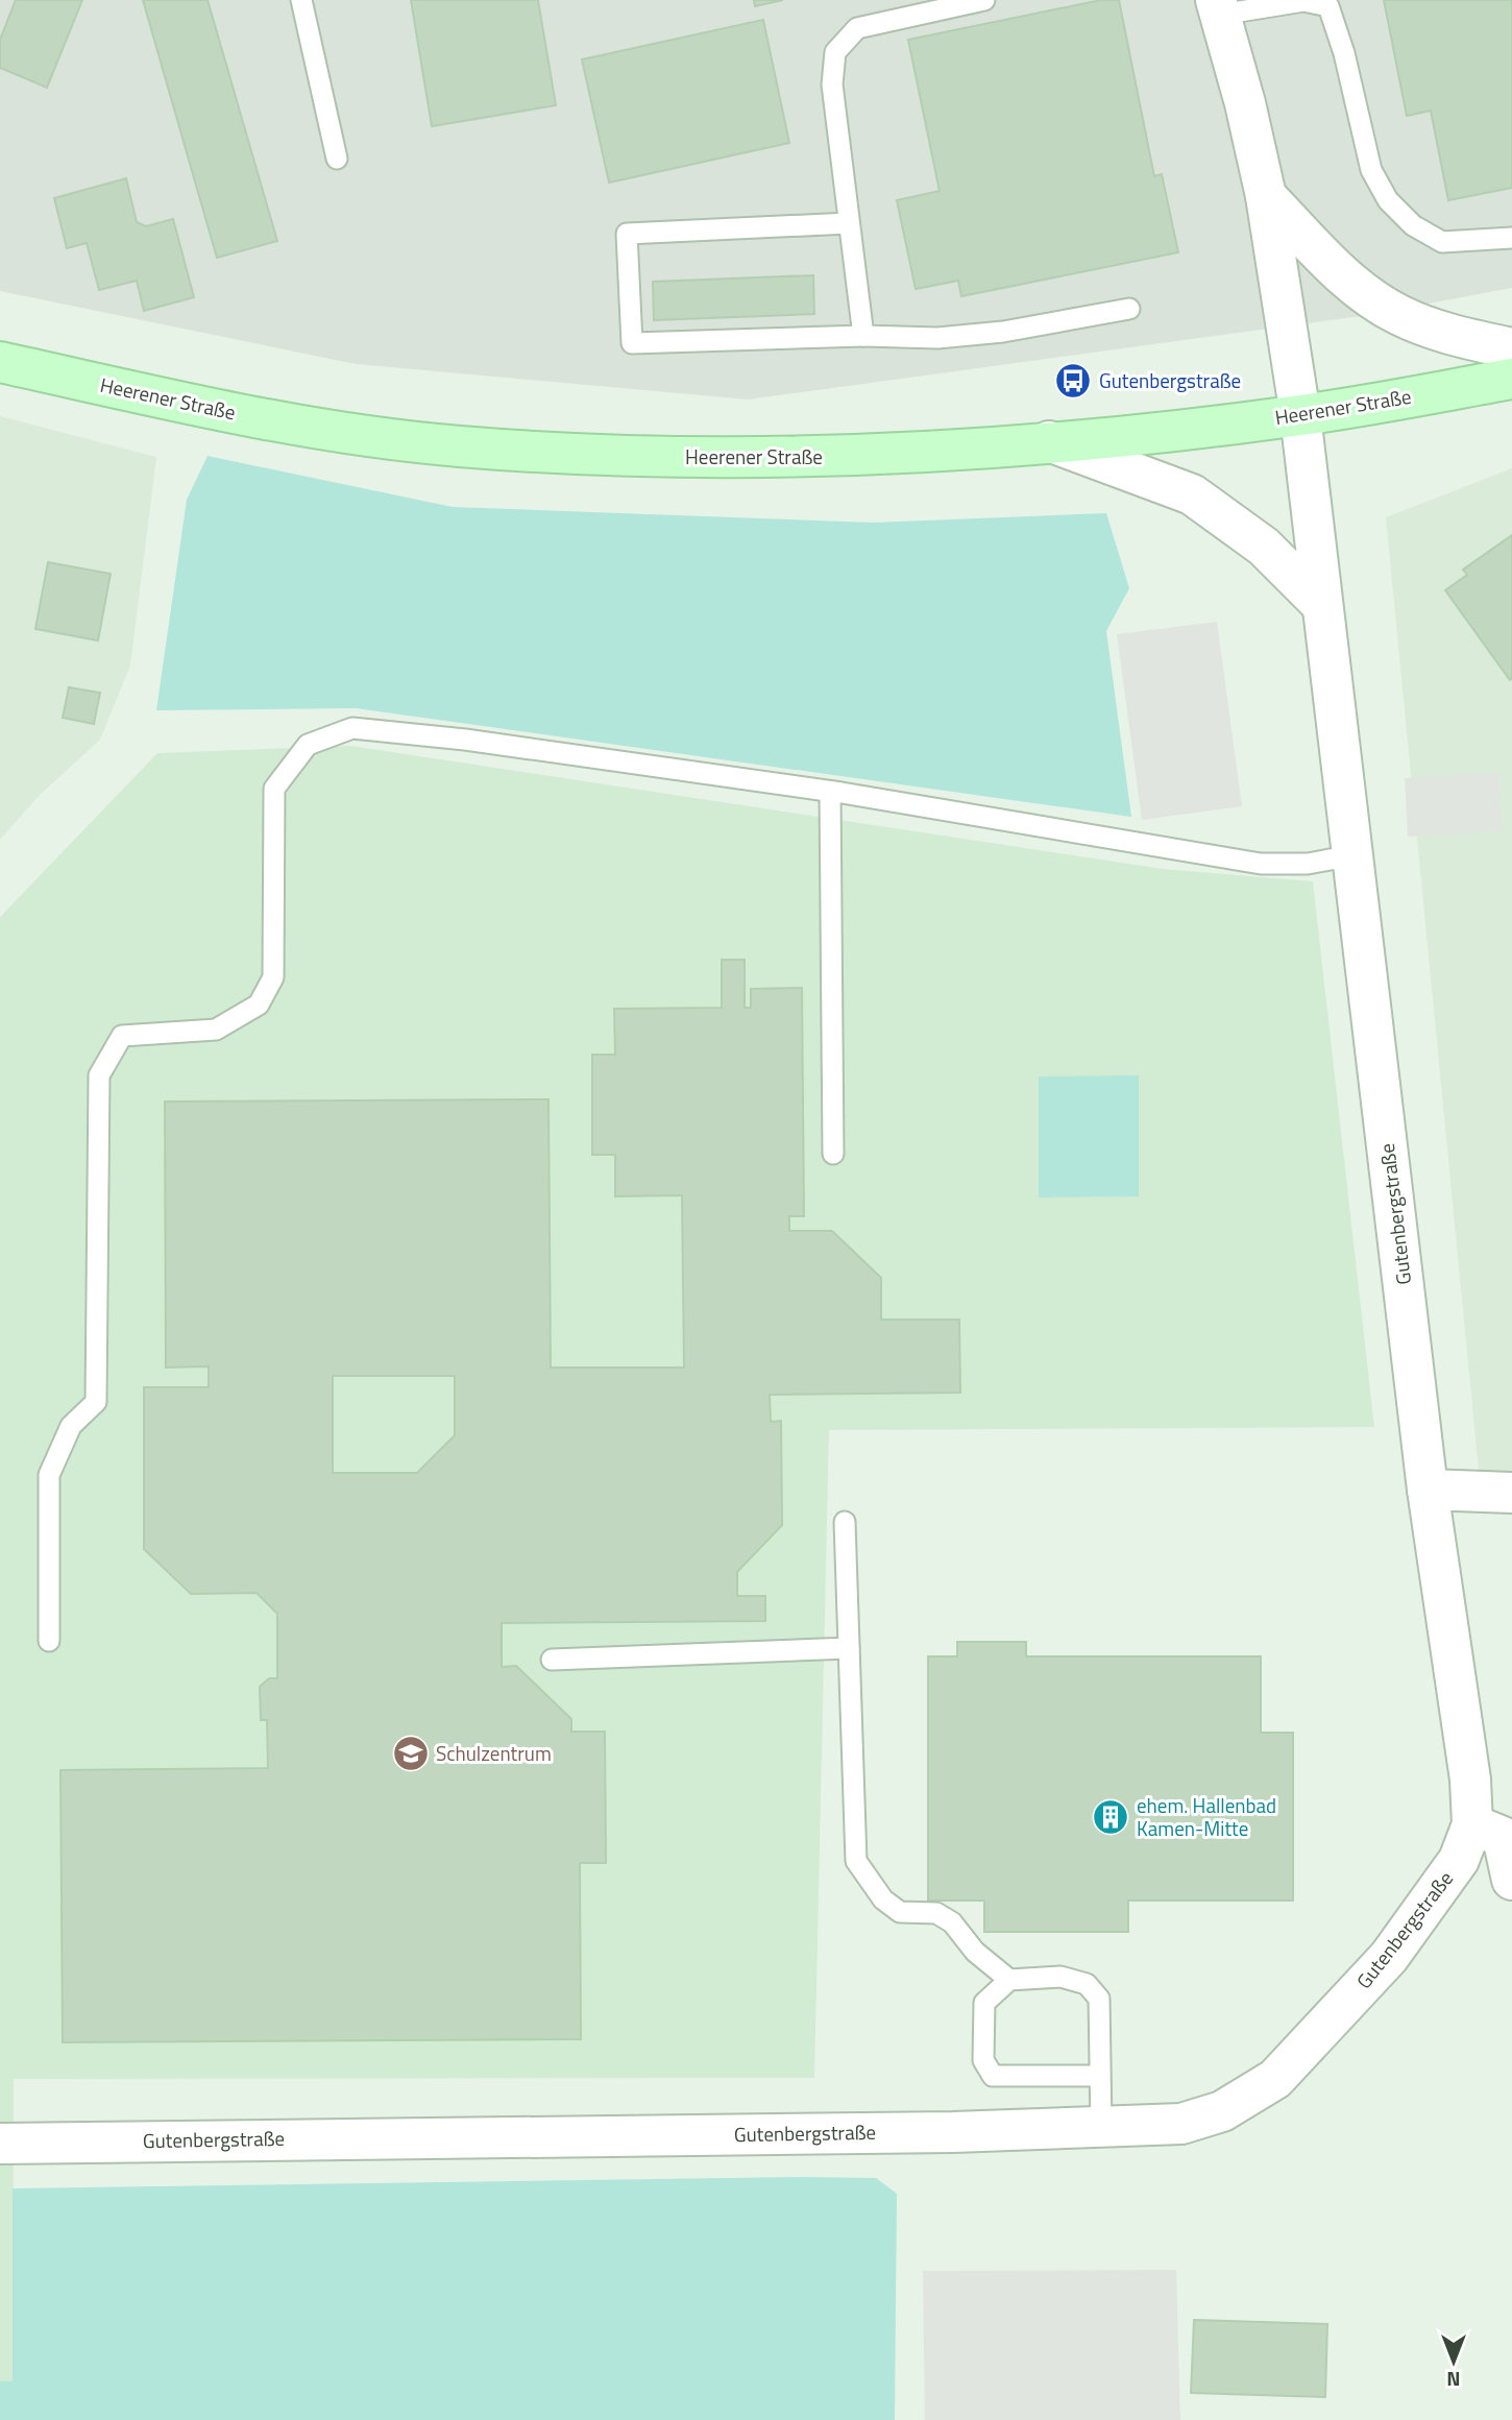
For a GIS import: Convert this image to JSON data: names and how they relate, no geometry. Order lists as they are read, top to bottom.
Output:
{
  "streets": {
    "main road": ["Heerener Straße"],
    "street": ["Gutenbergstraße"]
  },
  "crossings": [
    ["Heerener Straße", "Gutenbergstraße"]
  ],
  "places": {
    "bus stop": ["Gutenbergstraße"],
    "school or university": ["Schulzentrum"],
    "building": ["ehem. Hallenbad Kamen-Mitte"]
  },
  "north": "bottom"
}
